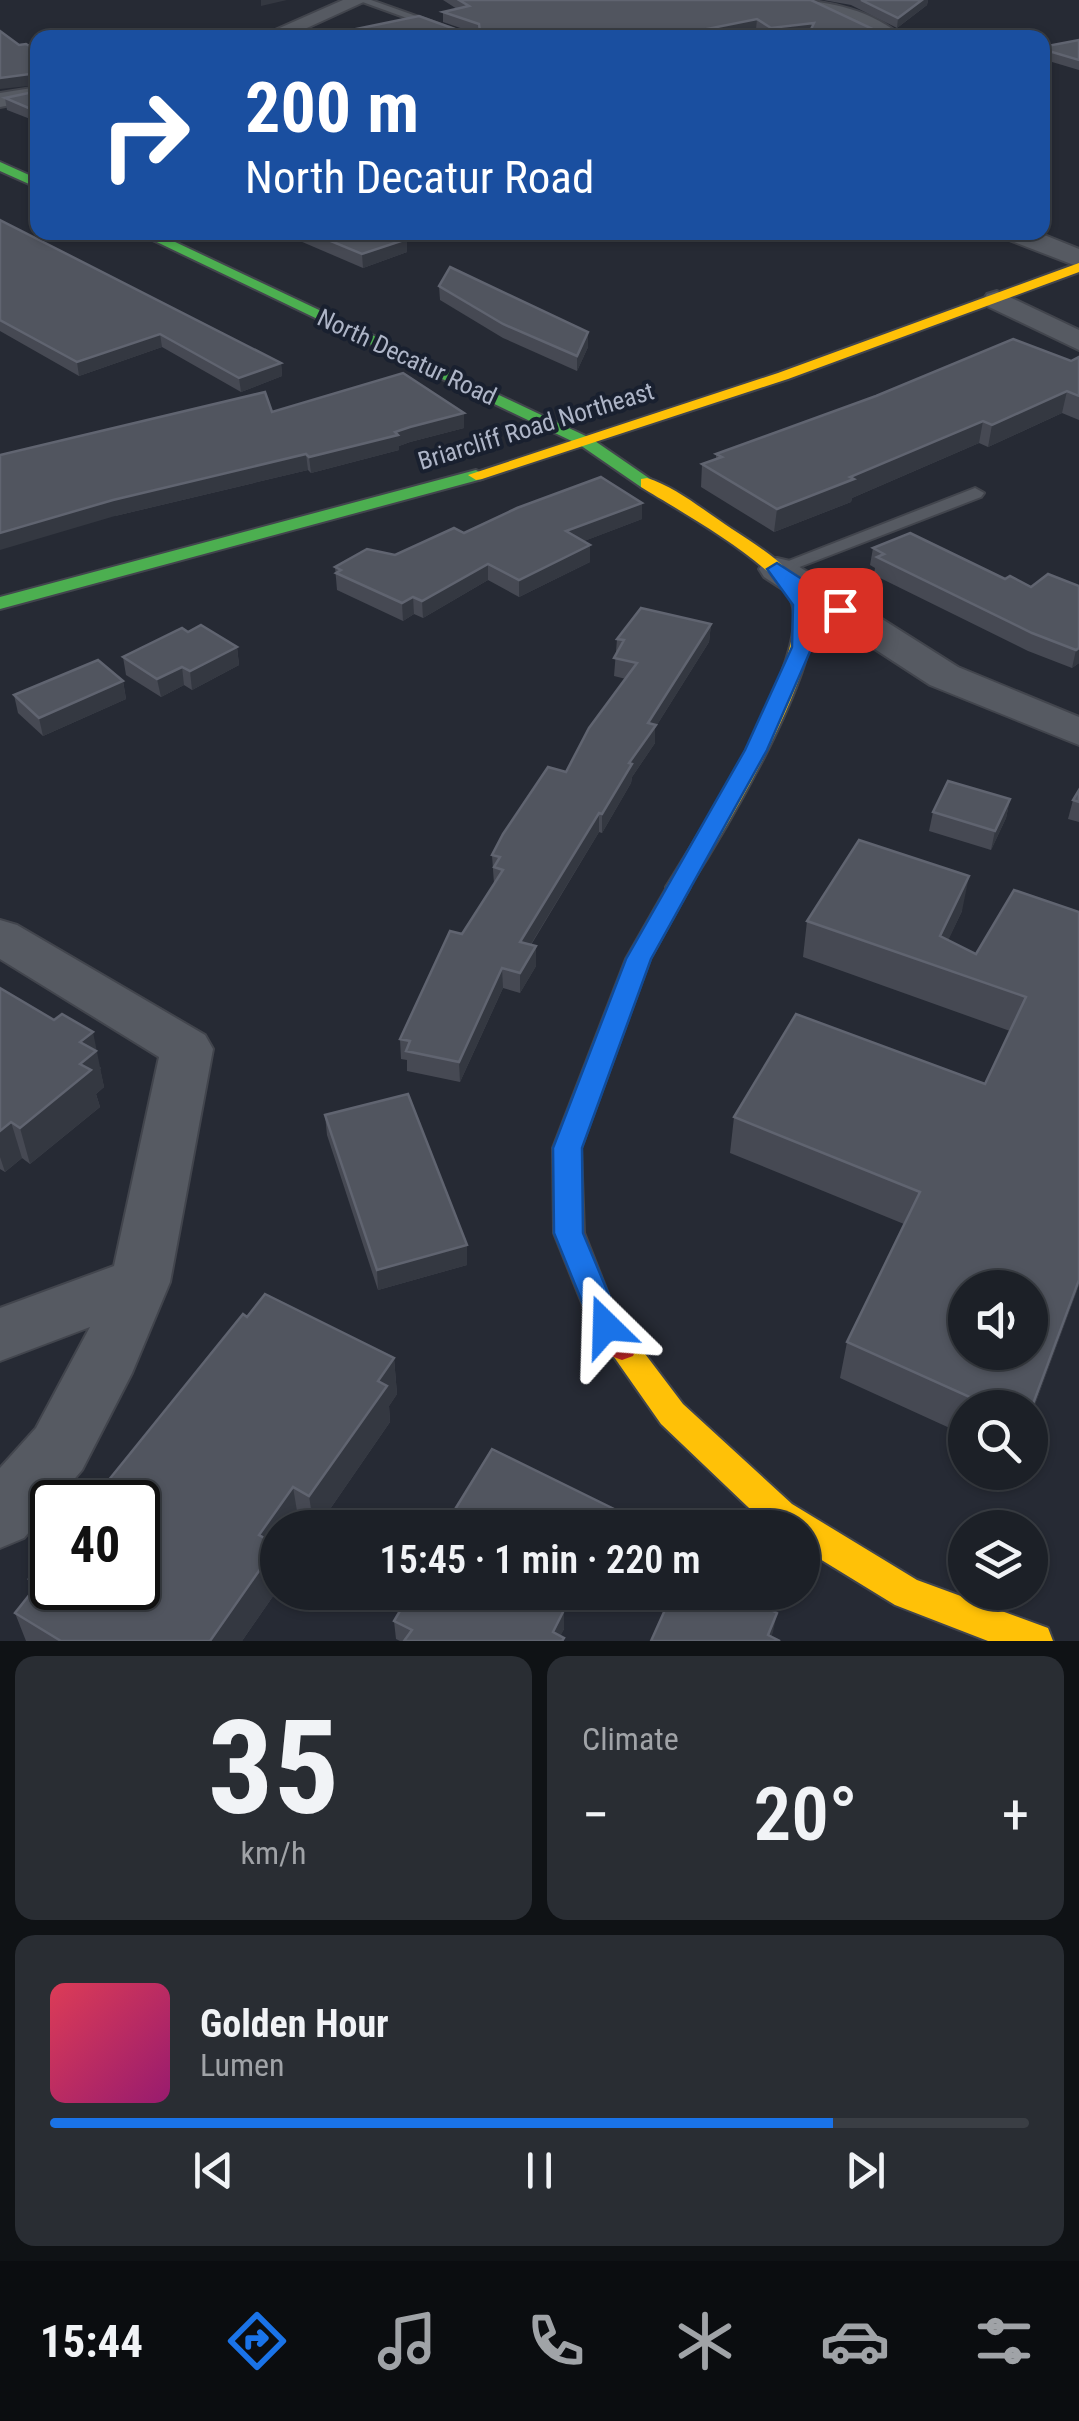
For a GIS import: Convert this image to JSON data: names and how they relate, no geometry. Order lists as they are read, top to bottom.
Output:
{
  "streets": {
    "main road": ["North Decatur Road", "Briarcliff Road Northeast"]
  },
  "crossings": [
    ["North Decatur Road", "Briarcliff Road Northeast"]
  ],
  "page": {
    "turn": ["200 m", "North Decatur Road"],
    "limit": "40",
    "trip": "15:45 · 1 min · 220 m",
    "tile": [
      ["35", "km/h"],
      "Climate"
    ],
    "heat": ["−", "20°", "+"],
    "song": ["Golden Hour", "Lumen"],
    "tabs": "15:44"
  }
}
